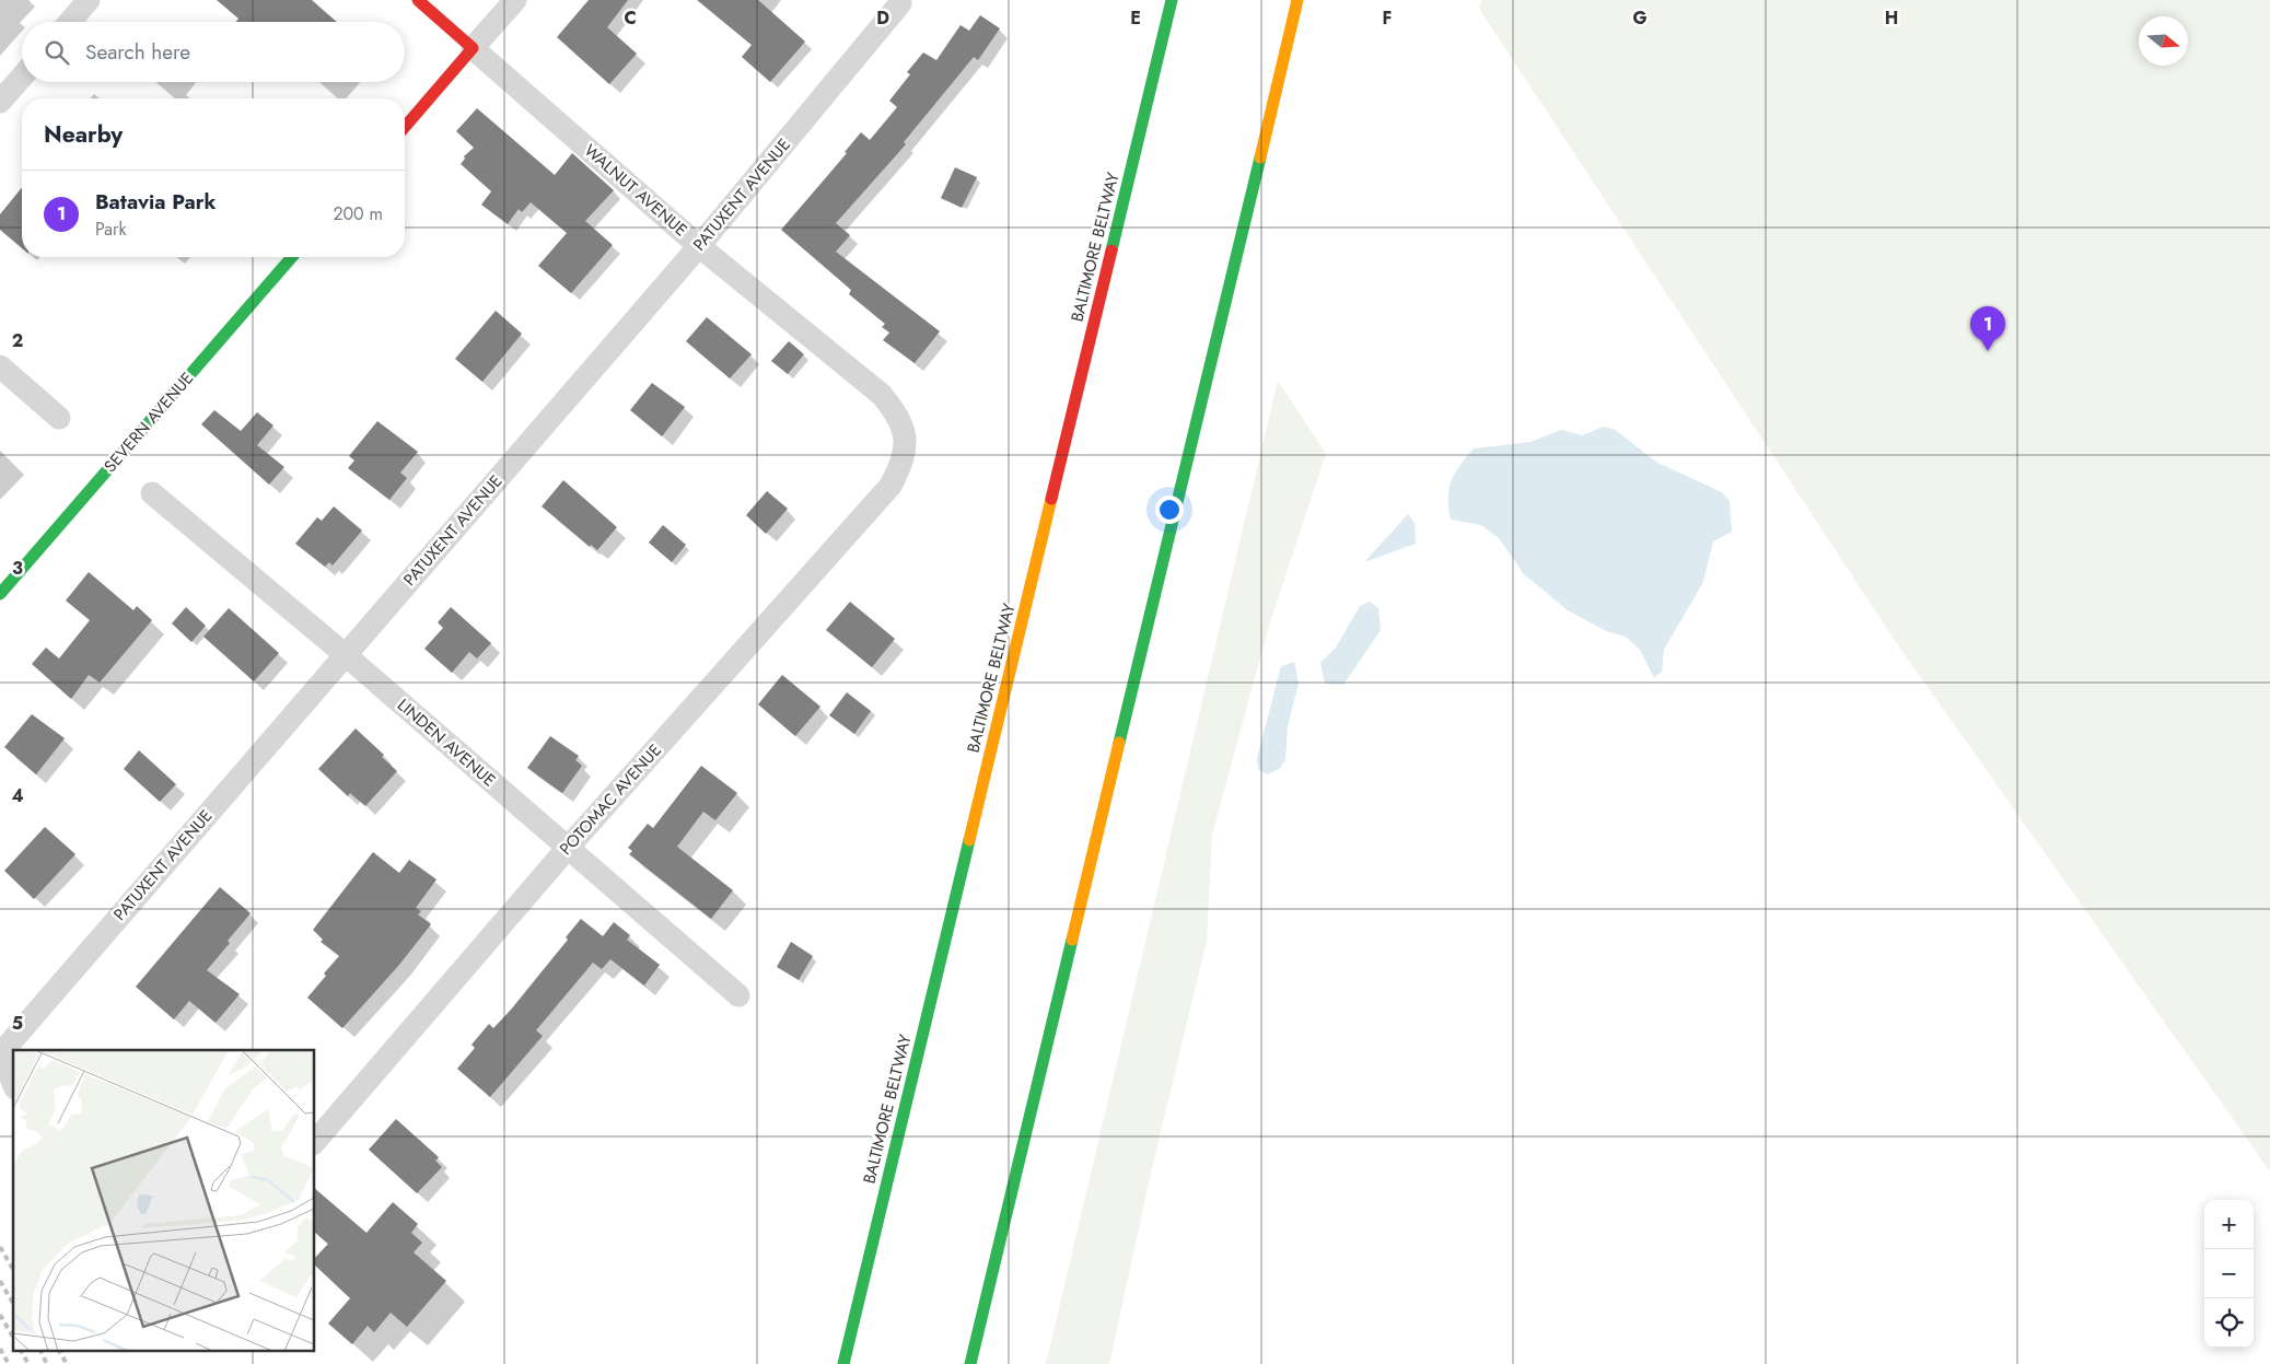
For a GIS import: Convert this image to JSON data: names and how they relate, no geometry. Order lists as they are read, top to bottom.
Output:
{
  "streets": {
    "main road": ["WALNUT AVENUE", "BALTIMORE BELTWAY", "SEVERN AVENUE"],
    "street": ["PATUXENT AVENUE", "LINDEN AVENUE", "POTOMAC AVENUE"]
  },
  "crossings": [
    ["WALNUT AVENUE", "PATUXENT AVENUE"],
    ["WALNUT AVENUE", "POTOMAC AVENUE"],
    ["PATUXENT AVENUE", "LINDEN AVENUE"],
    ["LINDEN AVENUE", "POTOMAC AVENUE"]
  ],
  "north": "right",
  "page": {
    "search": "Search here",
    "heading": "Nearby",
    "list": [
      {
        "mark": "1",
        "name": "Batavia Park",
        "note": "Park",
        "value": "200 m"
      }
    ],
    "pins": "1",
    "map_buttons": ["+", "−"]
  },
  "grid": {
    "columns": [
      "C",
      "D",
      "E",
      "F",
      "G",
      "H"
    ],
    "rows": [
      "2",
      "3",
      "4",
      "5"
    ]
  }
}
